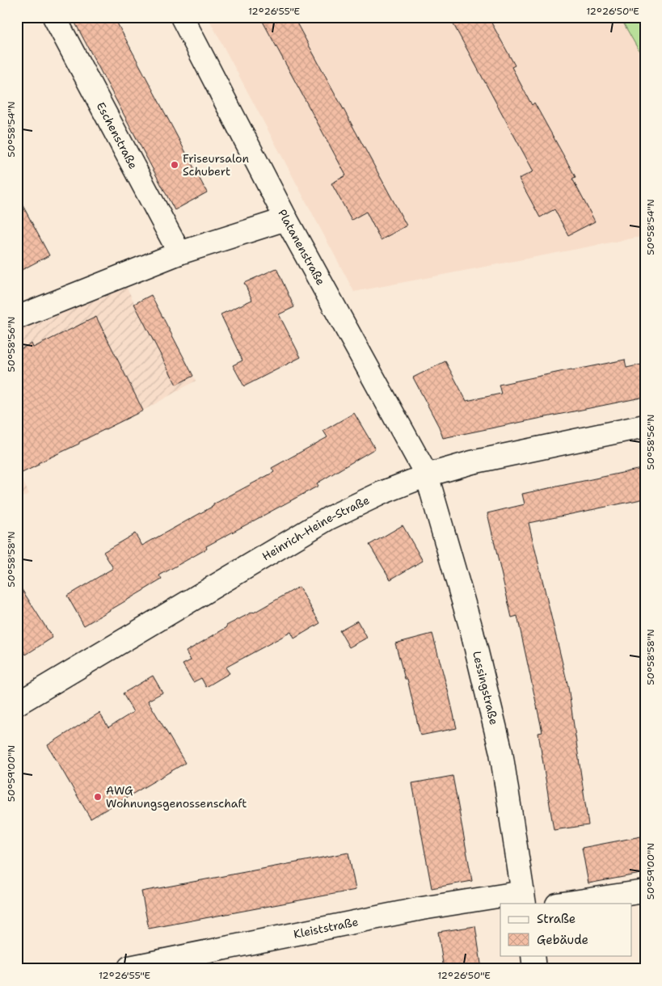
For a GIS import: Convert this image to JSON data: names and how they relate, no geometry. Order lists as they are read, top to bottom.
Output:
{
  "streets": {
    "street": [
      "Eschenstraße",
      "Platanenstraße",
      "Heinrich-Heine-Straße",
      "Lessingstraße",
      "Kleiststraße"
    ]
  },
  "crossings": [
    ["Platanenstraße", "Heinrich-Heine-Straße"],
    ["Platanenstraße", "Lessingstraße"],
    ["Heinrich-Heine-Straße", "Lessingstraße"],
    ["Lessingstraße", "Kleiststraße"]
  ],
  "places": ["Friseursalon Schubert", "AWG Wohnungsgenossenschaft"],
  "legend": ["Straße", "Gebäude"],
  "coordinates": [
    "12°26'55\"E",
    "12°26'50\"E",
    "50°58'54\"N",
    "50°58'56\"N",
    "50°58'58\"N",
    "50°59'00\"N"
  ]
}
